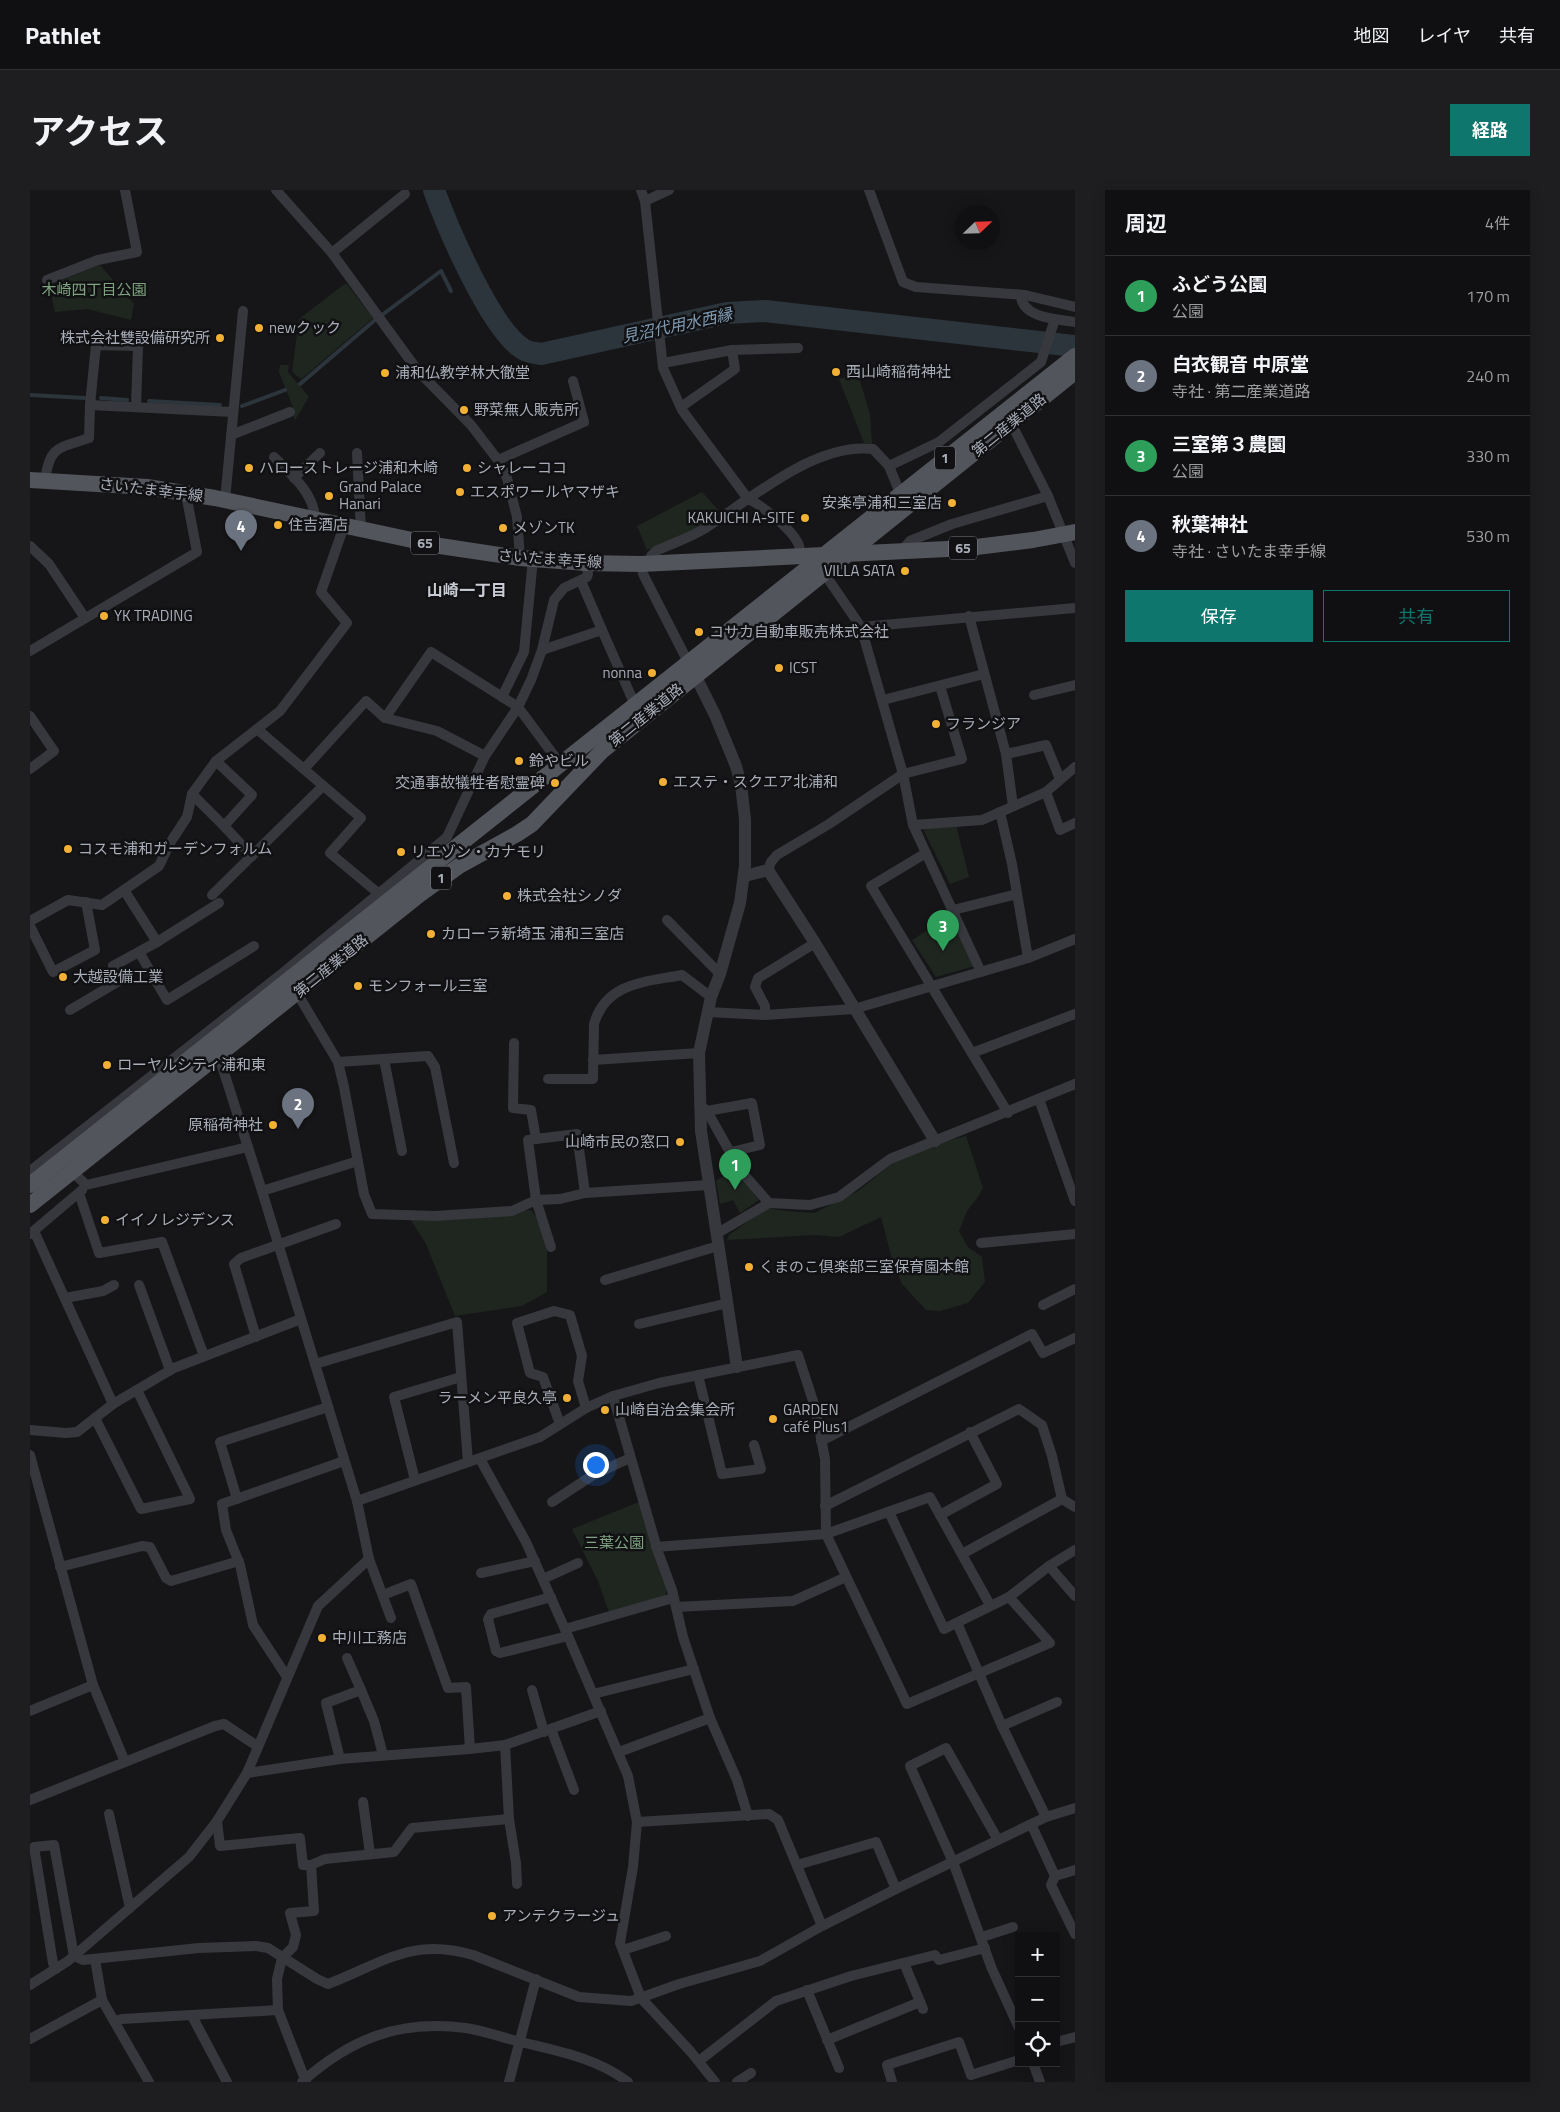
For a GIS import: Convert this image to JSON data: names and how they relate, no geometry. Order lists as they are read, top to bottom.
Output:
{
  "streets": {
    "main road": [
      "第二産業道路",
      "1",
      "さいたま幸手線",
      "65"
    ]
  },
  "crossings": [
    ["第二産業道路", "さいたま幸手線"]
  ],
  "districts": ["山崎一丁目"],
  "water": ["見沼代用水西縁"],
  "parks": ["木崎四丁目公園", "三葉公園"],
  "places": [
    "newクック",
    "株式会社雙設備研究所",
    "西山崎稲荷神社",
    "浦和仏教学林大徹堂",
    "野菜無人販売所",
    "ハローストレージ浦和木崎",
    "シャレーココ",
    "エスポワールヤマザキ",
    "Grand Palace Hanari",
    "安楽亭浦和三室店",
    "KAKUICHI A-SITE",
    "住吉酒店",
    "メゾンTK",
    "VILLA SATA",
    "YK TRADING",
    "コサカ自動車販売株式会社",
    "ICST",
    "nonna",
    "フランジア",
    "鈴やビル",
    "エステ・スクエア北浦和",
    "交通事故犠牲者慰霊碑",
    "コスモ浦和ガーデンフォルム",
    "リエゾン・カナモリ",
    "株式会社シノダ",
    "カローラ新埼玉 浦和三室店",
    "大越設備工業",
    "モンフォール三室",
    "ローヤルシティ浦和東",
    "原稲荷神社",
    "山崎市民の窓口",
    "イイノレジデンス",
    "くまのこ倶楽部三室保育園本館",
    "ラーメン平良久亭",
    "山崎自治会集会所",
    "GARDEN café Plus1",
    "中川工務店",
    "アンテクラージュ"
  ],
  "north": "top right",
  "page": {
    "header": "Pathlet",
    "nav": ["地図", "レイヤ", "共有"],
    "title": "アクセス",
    "buttons": [
      "経路",
      ["保存", "共有"]
    ],
    "heading": ["周辺", "4件"],
    "list": [
      {
        "mark": "1",
        "name": "ふどう公園",
        "note": "公園",
        "value": "170 m"
      },
      {
        "mark": "2",
        "name": "白衣観音 中原堂",
        "note": "寺社 · 第二産業道路",
        "value": "240 m"
      },
      {
        "mark": "3",
        "name": "三室第３農園",
        "note": "公園",
        "value": "330 m"
      },
      {
        "mark": "4",
        "name": "秋葉神社",
        "note": "寺社 · さいたま幸手線",
        "value": "530 m"
      }
    ],
    "pins": [
      "4",
      "3",
      "2",
      "1"
    ],
    "map_buttons": ["+", "−"]
  }
}
